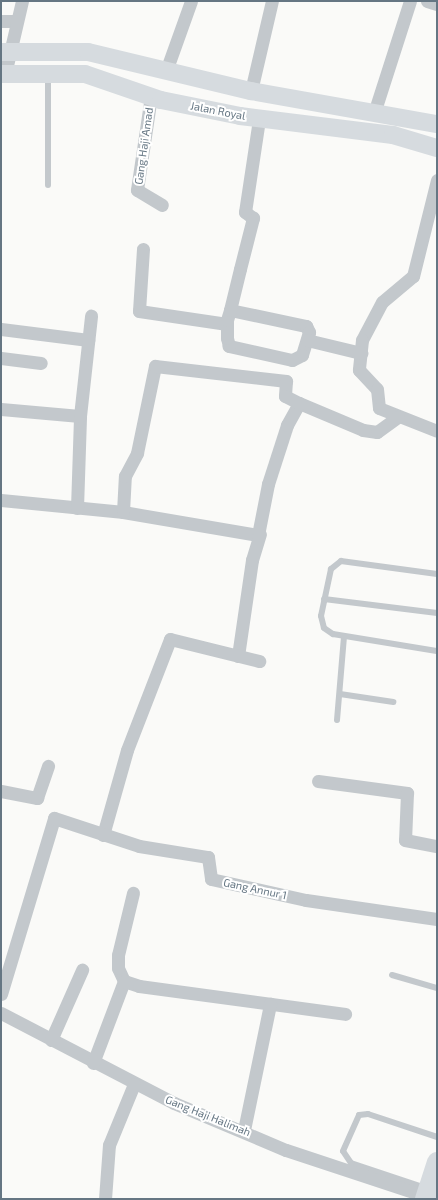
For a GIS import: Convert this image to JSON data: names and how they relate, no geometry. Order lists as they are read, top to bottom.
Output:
{
  "streets": {
    "street": [
      "Jalan Royal",
      "Gang Haji Amad",
      "Gang Annur 1",
      "Gang Haji Halimah"
    ]
  },
  "crossings": [
    ["Jalan Royal", "Gang Haji Amad"]
  ]
}
